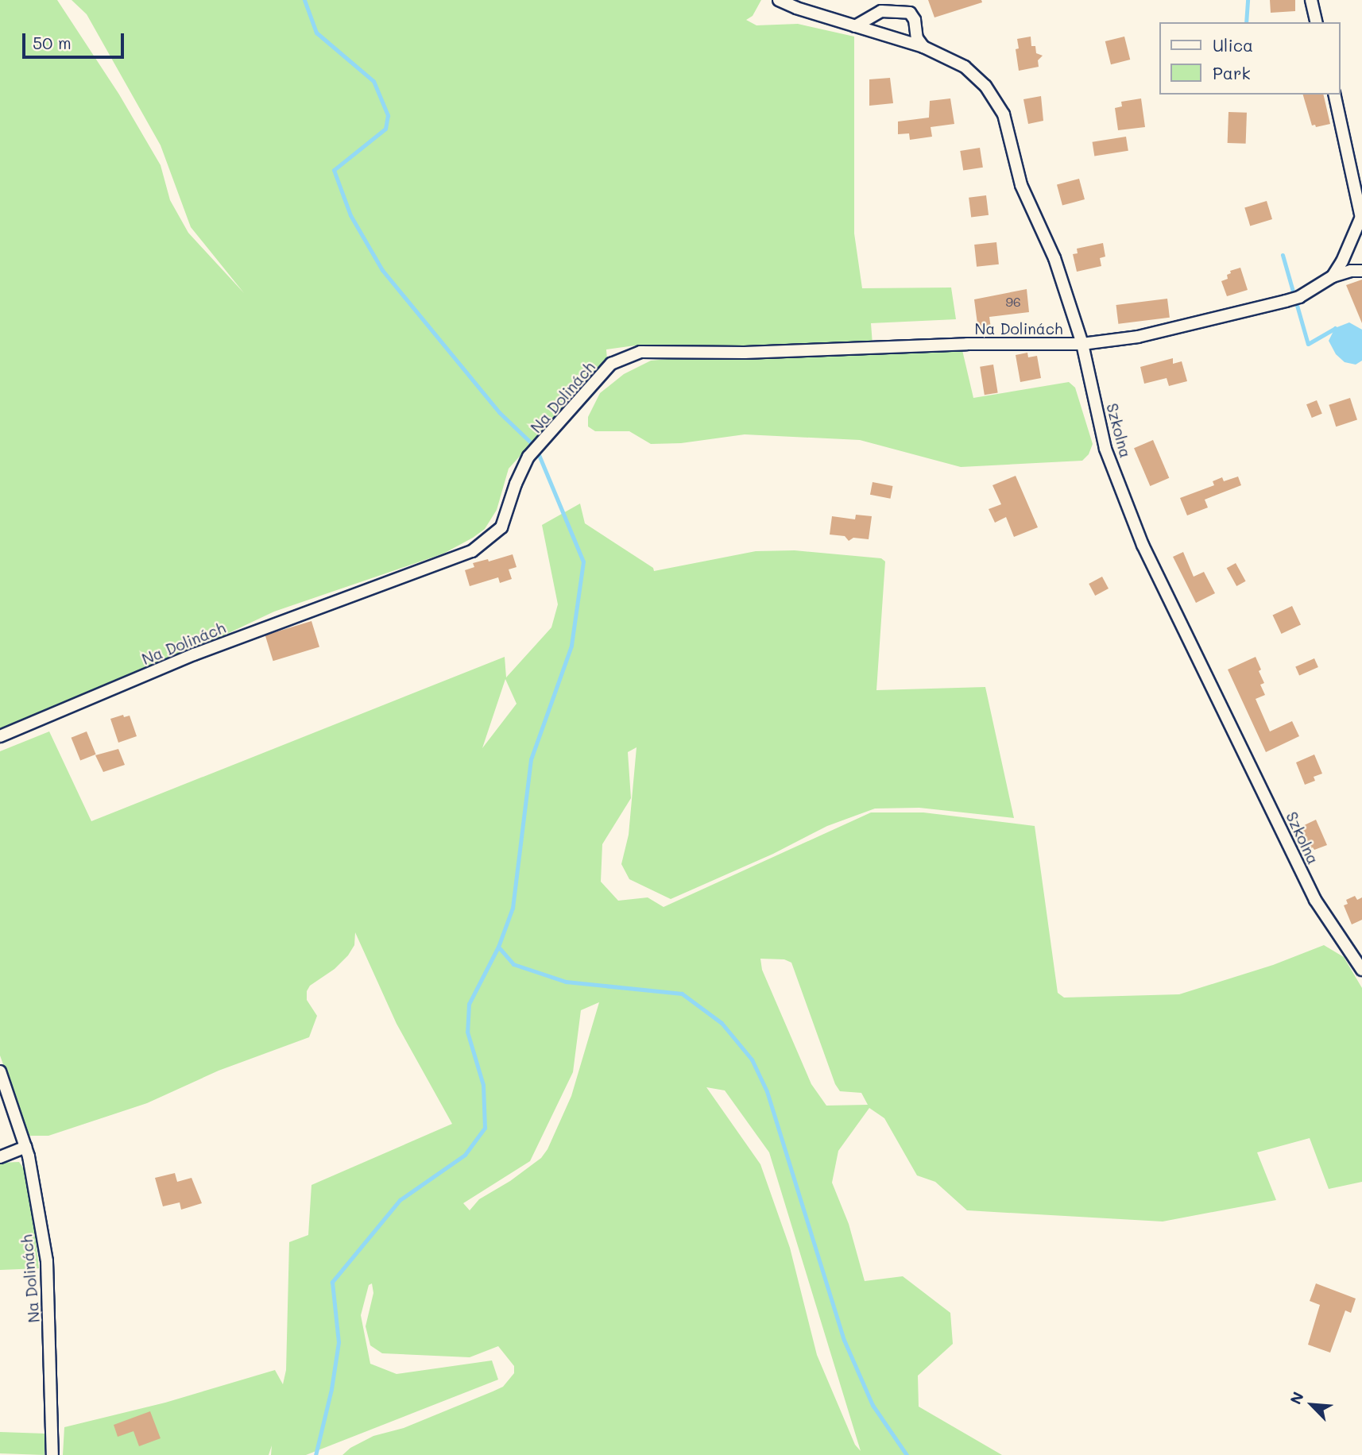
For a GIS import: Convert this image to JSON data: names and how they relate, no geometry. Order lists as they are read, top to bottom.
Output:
{
  "streets": {
    "street": ["Na Dolinách", "Szkolna"]
  },
  "crossings": [
    ["Na Dolinách", "Szkolna"]
  ],
  "house_numbers": ["96"],
  "legend": ["Ulica", "Park"],
  "scale_bar": "50 m",
  "north": "top left"
}
